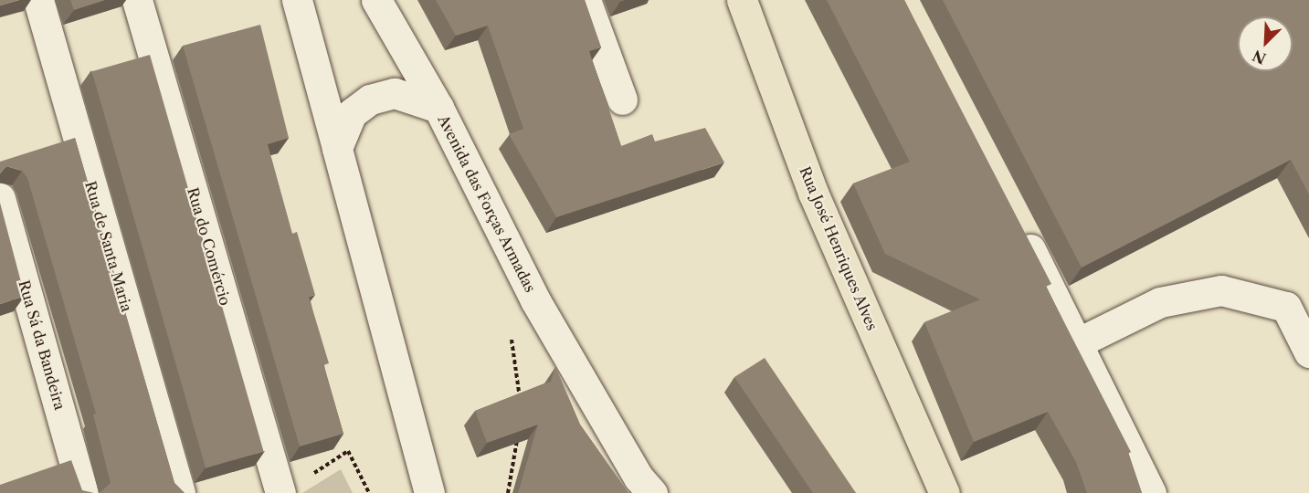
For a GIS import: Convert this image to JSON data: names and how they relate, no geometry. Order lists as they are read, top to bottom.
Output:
{
  "streets": {
    "main road": ["Rua José Henriques Alves"],
    "street": [
      "Avenida das Forças Armadas",
      "Rua de Santa Maria",
      "Rua do Comércio",
      "Rua Sá da Bandeira"
    ]
  },
  "north": "bottom left"
}
